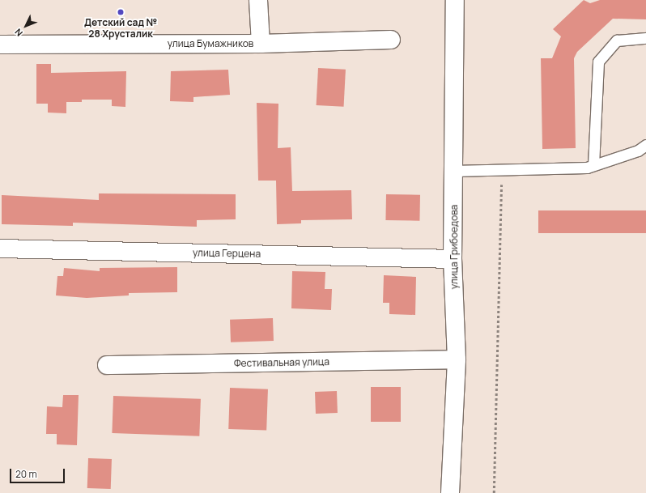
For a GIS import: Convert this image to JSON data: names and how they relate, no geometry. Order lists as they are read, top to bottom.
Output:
{
  "streets": {
    "street": [
      "улица Бумажников",
      "улица Грибоедова",
      "улица Герцена",
      "Фестивальная улица"
    ]
  },
  "crossings": [
    ["улица Грибоедова", "улица Герцена"],
    ["улица Грибоедова", "Фестивальная улица"]
  ],
  "places": ["Детский сад № 28 Хрусталик"],
  "scale_bar": "20 m",
  "north": "bottom left"
}
